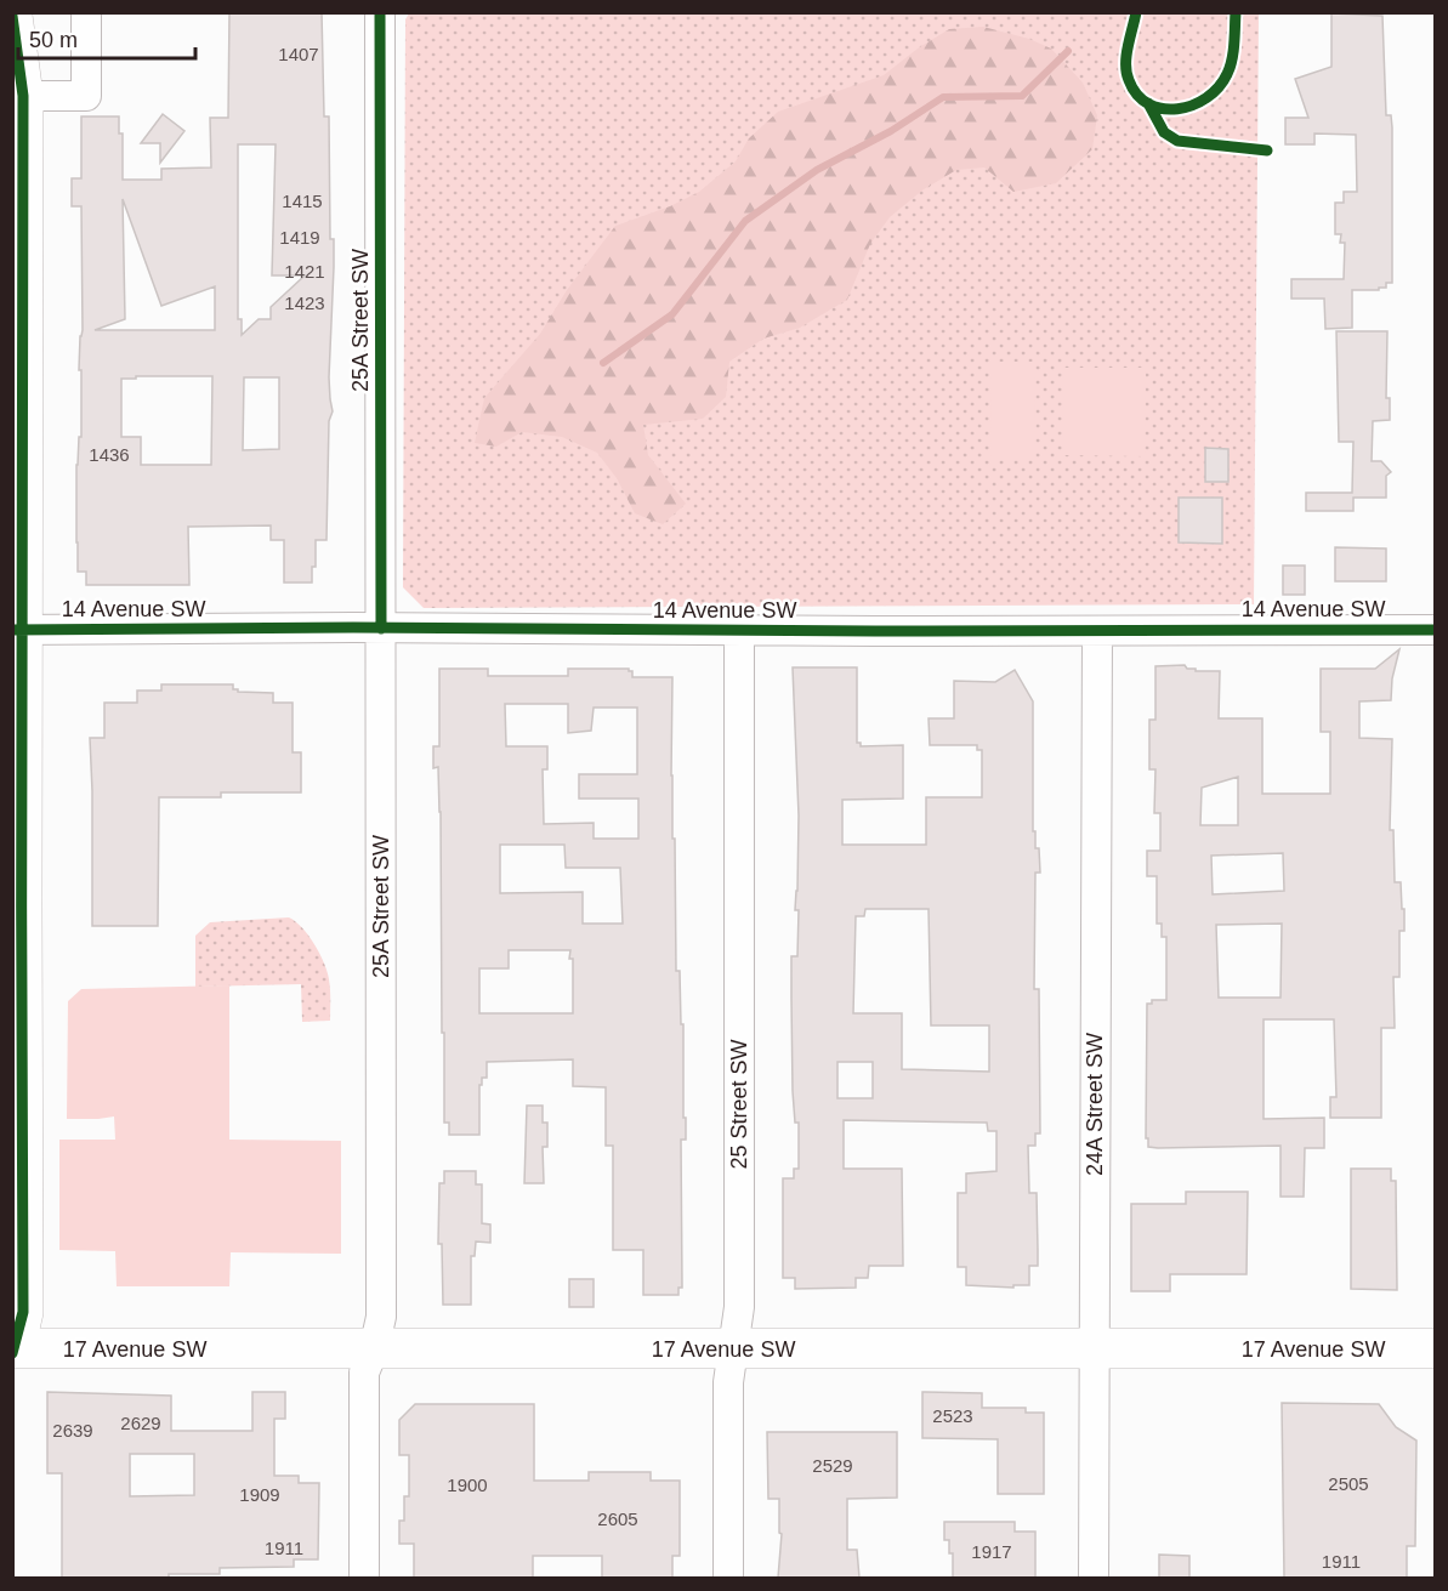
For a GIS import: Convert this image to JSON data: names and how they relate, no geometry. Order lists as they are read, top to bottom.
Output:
{
  "streets": {
    "street": [
      "25A Street SW",
      "14 Avenue SW",
      "25 Street SW",
      "24A Street SW",
      "17 Avenue SW"
    ]
  },
  "crossings": [
    ["25A Street SW", "14 Avenue SW"],
    ["25A Street SW", "17 Avenue SW"],
    ["14 Avenue SW", "25 Street SW"],
    ["14 Avenue SW", "24A Street SW"],
    ["25 Street SW", "17 Avenue SW"],
    ["24A Street SW", "17 Avenue SW"]
  ],
  "house_numbers": [
    "1407",
    "1415",
    "1419",
    "1421",
    "1423",
    "1436",
    "2523",
    "2629",
    "2639",
    "2529",
    "2505",
    "1900",
    "1909",
    "2605",
    "1911",
    "1917",
    "1911"
  ],
  "scale_bar": "50 m"
}
